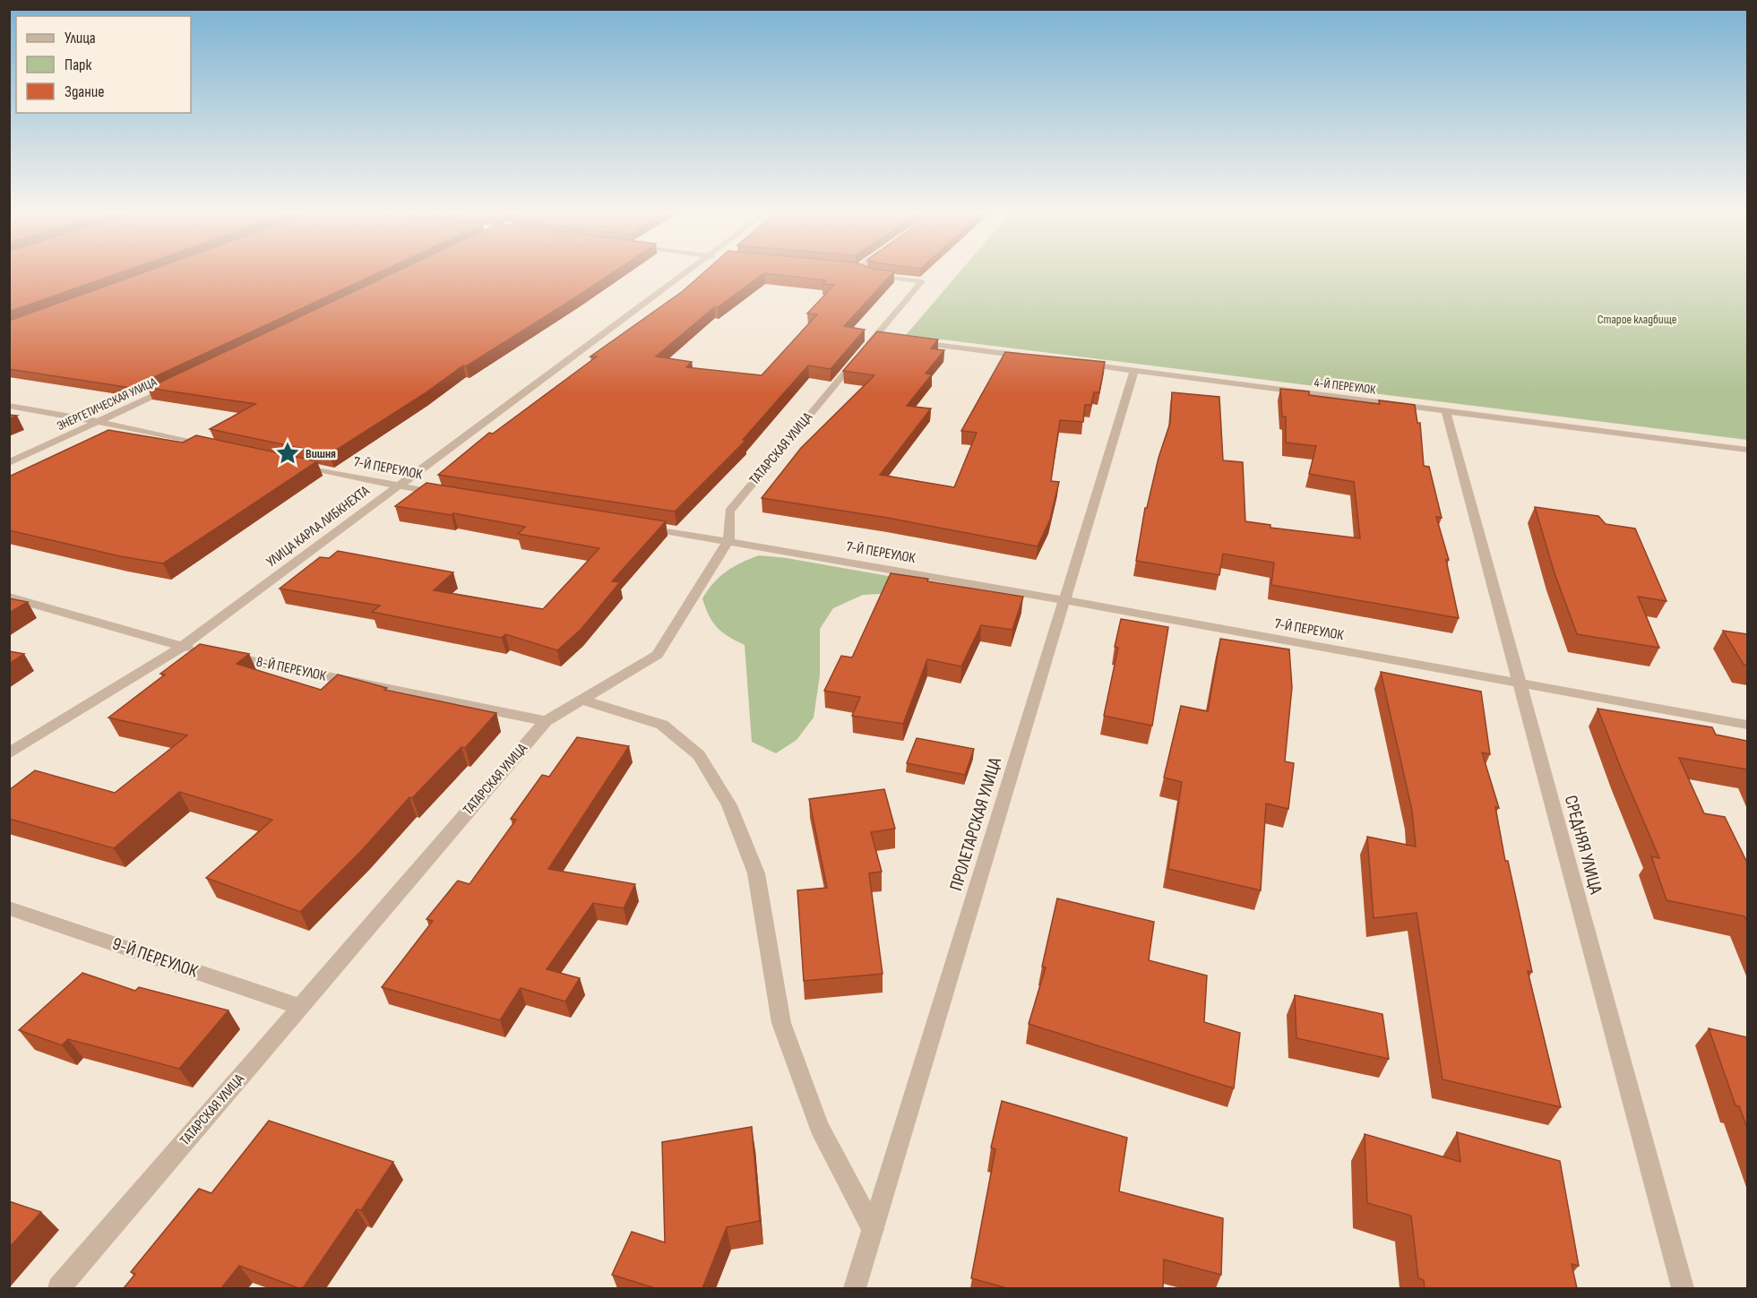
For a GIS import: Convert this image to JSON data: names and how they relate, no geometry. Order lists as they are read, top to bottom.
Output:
{
  "streets": {
    "street": [
      "4-Й ПЕРЕУЛОК",
      "ЭНЕРГЕТИЧЕСКАЯ УЛИЦА",
      "ТАТАРСКАЯ УЛИЦА",
      "7-Й ПЕРЕУЛОК",
      "УЛИЦА КАРЛА ЛИБКНЕХТА",
      "8-Й ПЕРЕУЛОК",
      "ПРОЛЕТАРСКАЯ УЛИЦА",
      "СРЕДНЯЯ УЛИЦА",
      "9-Й ПЕРЕУЛОК"
    ]
  },
  "crossings": [
    ["4-Й ПЕРЕУЛОК", "ПРОЛЕТАРСКАЯ УЛИЦА"],
    ["4-Й ПЕРЕУЛОК", "СРЕДНЯЯ УЛИЦА"],
    ["ТАТАРСКАЯ УЛИЦА", "7-Й ПЕРЕУЛОК"],
    ["ТАТАРСКАЯ УЛИЦА", "8-Й ПЕРЕУЛОК"],
    ["ТАТАРСКАЯ УЛИЦА", "9-Й ПЕРЕУЛОК"],
    ["7-Й ПЕРЕУЛОК", "УЛИЦА КАРЛА ЛИБКНЕХТА"],
    ["7-Й ПЕРЕУЛОК", "ПРОЛЕТАРСКАЯ УЛИЦА"],
    ["7-Й ПЕРЕУЛОК", "СРЕДНЯЯ УЛИЦА"]
  ],
  "parks": ["Старое кладбище"],
  "places": {
    "place": ["Вишня"]
  },
  "legend": ["Улица", "Парк", "Здание"]
}
